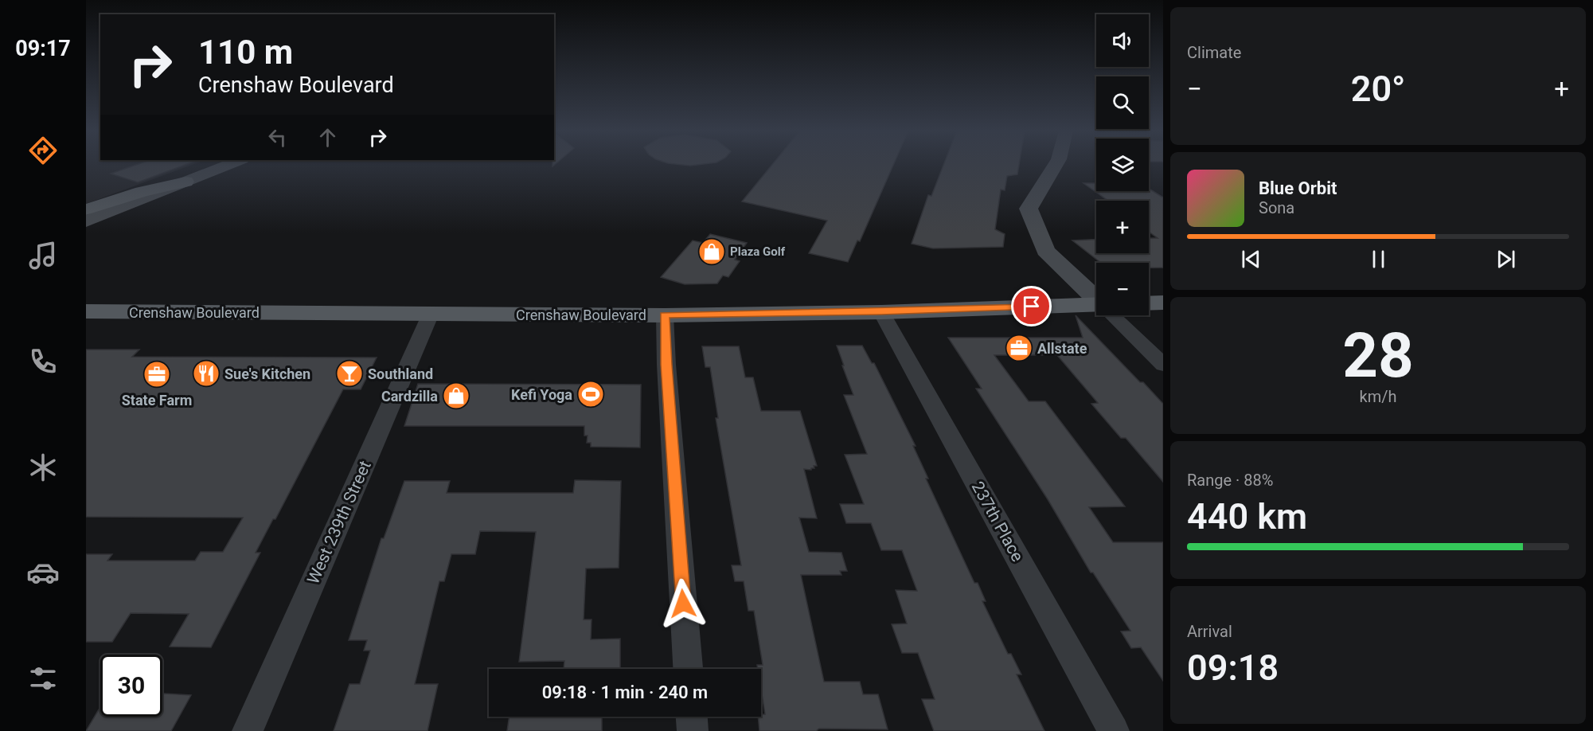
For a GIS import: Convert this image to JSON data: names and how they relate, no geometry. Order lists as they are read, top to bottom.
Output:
{
  "streets": {
    "main road": ["Crenshaw Boulevard"],
    "street": ["237th Place", "West 239th Street"]
  },
  "crossings": [
    ["Crenshaw Boulevard", "237th Place"],
    ["Crenshaw Boulevard", "West 239th Street"]
  ],
  "places": {
    "shop": ["Plaza Golf", "Cardzilla"],
    "office": ["Allstate", "State Farm"],
    "restaurant": ["Sue's Kitchen"],
    "bar": ["Southland"],
    "sports": ["Kefi Yoga"]
  },
  "page": {
    "tabs": "09:17",
    "tile": [
      "Climate",
      ["28", "km/h"],
      ["Range · 88%", "440 km"],
      ["Arrival", "09:18"]
    ],
    "map_buttons": ["+", "−"],
    "turn": ["110 m", "Crenshaw Boulevard"],
    "heat": ["−", "20°", "+"],
    "song": ["Blue Orbit", "Sona"],
    "limit": "30",
    "trip": "09:18 · 1 min · 240 m"
  }
}
